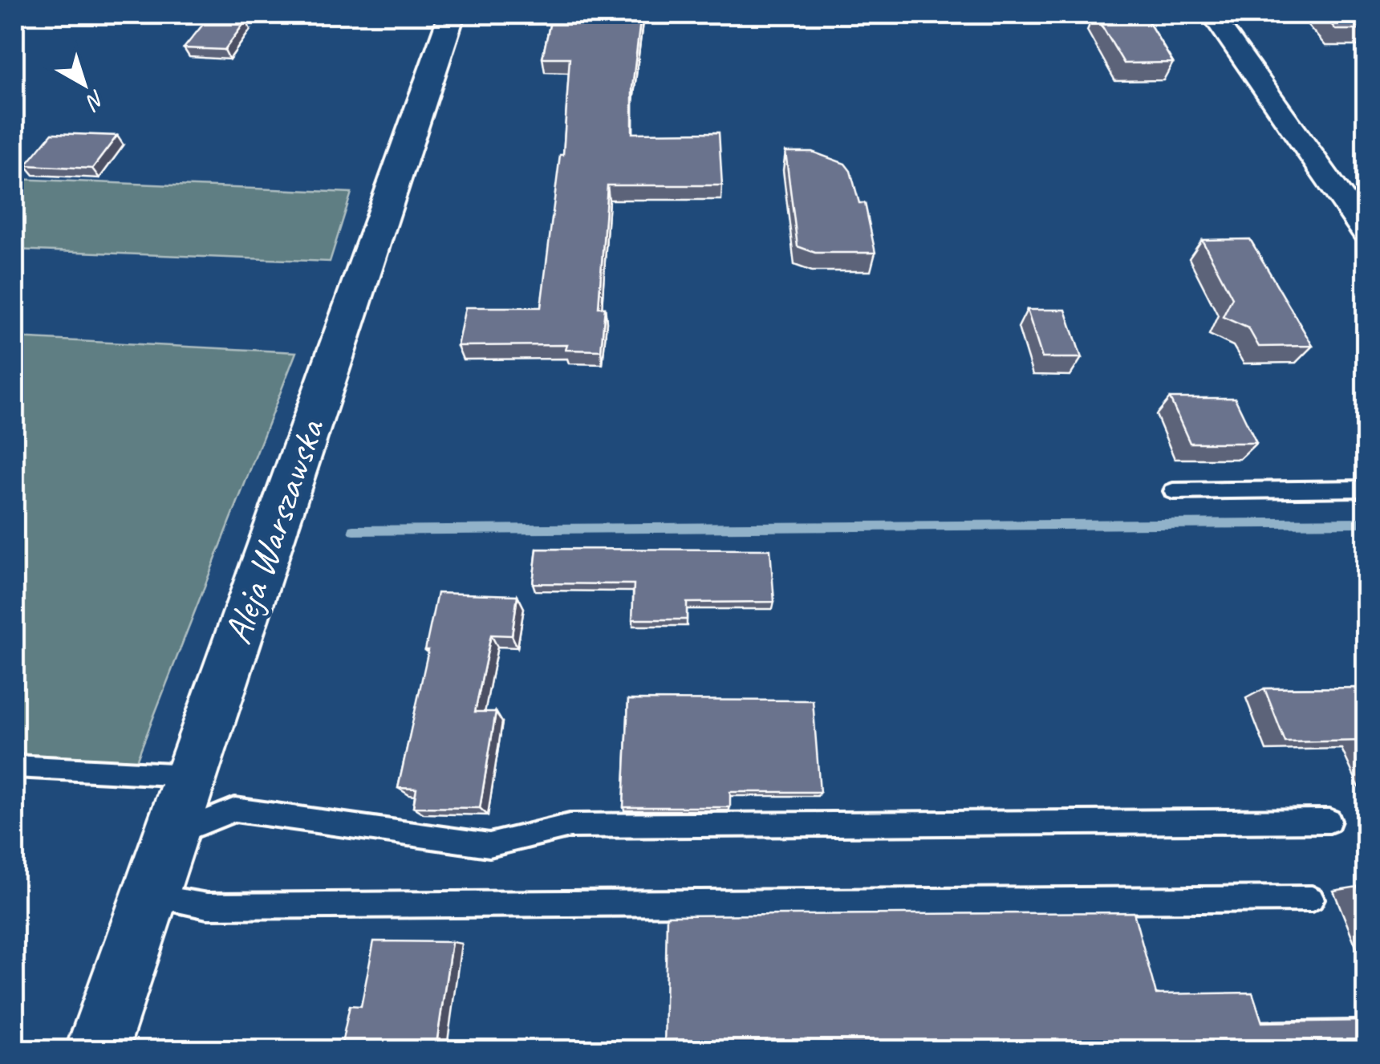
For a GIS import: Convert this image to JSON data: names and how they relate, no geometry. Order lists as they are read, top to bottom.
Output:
{
  "streets": {
    "street": ["Aleja Warszawska"]
  },
  "north": "bottom right"
}
